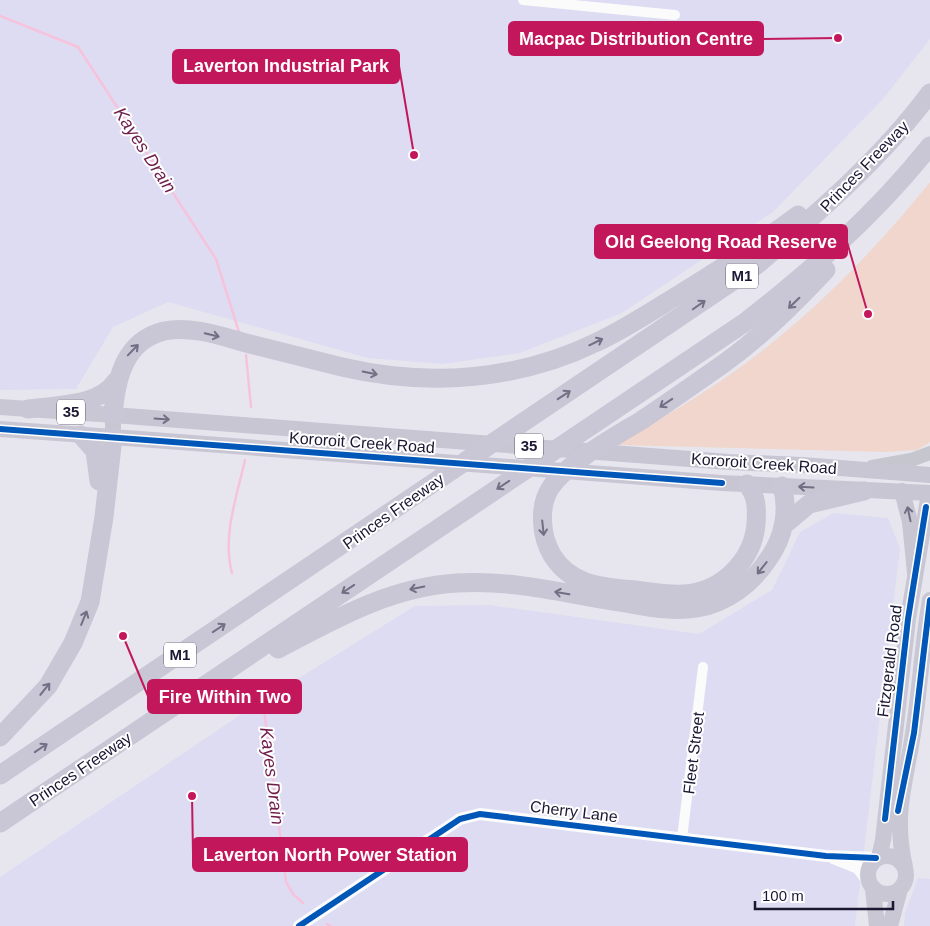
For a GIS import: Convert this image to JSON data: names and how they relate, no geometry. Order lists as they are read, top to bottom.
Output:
{
  "streets": {
    "highway": [
      "Princes Freeway",
      "M1",
      "35",
      "Kororoit Creek Road"
    ],
    "main road": ["Fitzgerald Road"],
    "street": ["Fleet Street", "Cherry Lane"]
  },
  "crossings": [
    ["Kororoit Creek Road", "Fitzgerald Road"],
    ["Fitzgerald Road", "Cherry Lane"],
    ["Fleet Street", "Cherry Lane"]
  ],
  "water": ["Kayes Drain"],
  "places": [
    "Macpac Distribution Centre",
    "Laverton Industrial Park",
    "Old Geelong Road Reserve",
    "Fire Within Two",
    "Laverton North Power Station"
  ],
  "scale_bar": "100 m"
}
